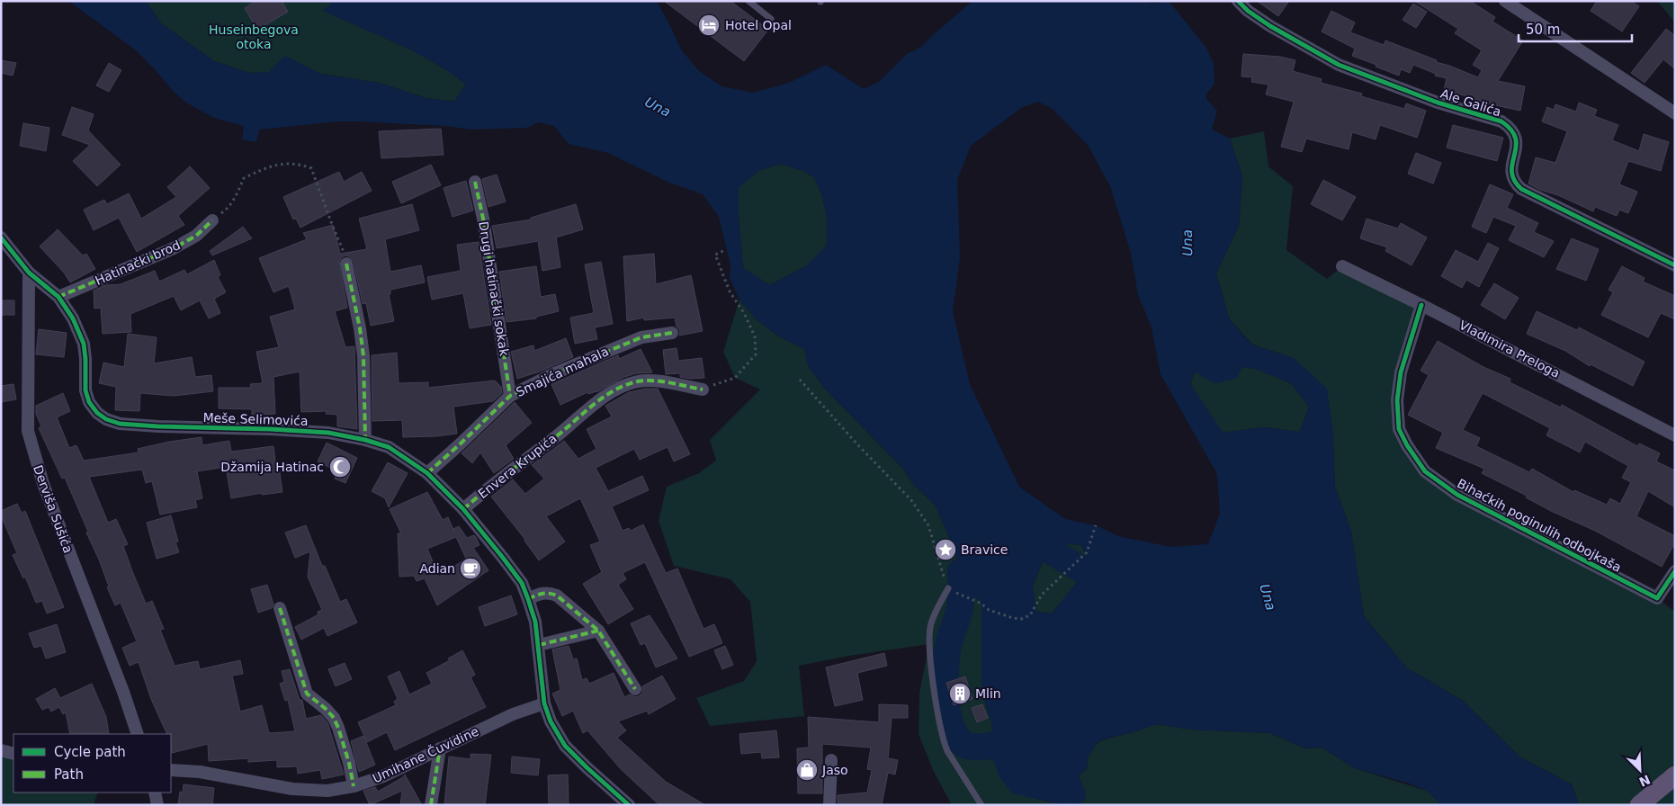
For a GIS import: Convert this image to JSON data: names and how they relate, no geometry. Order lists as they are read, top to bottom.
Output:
{
  "streets": {
    "street": [
      "Ale Galića",
      "Hatinački brod",
      "Drugi hatinački sokak",
      "Vladimira Preloga",
      "Smajića mahala",
      "Meše Selimovića",
      "Envera Krupića",
      "Derviša Sušića",
      "Bihaćkih poginulih odbojkaša",
      "Umihane Čuvidine"
    ]
  },
  "crossings": [
    ["Hatinački brod", "Meše Selimovića"],
    ["Drugi hatinački sokak", "Smajića mahala"],
    ["Vladimira Preloga", "Bihaćkih poginulih odbojkaša"],
    ["Smajića mahala", "Meše Selimovića"],
    ["Meše Selimovića", "Envera Krupića"],
    ["Meše Selimovića", "Derviša Sušića"],
    ["Meše Selimovića", "Umihane Čuvidine"]
  ],
  "water": ["Una"],
  "parks": ["Huseinbegova otoka"],
  "places": {
    "hotel": ["Hotel Opal"],
    "mosque": ["Džamija Hatinac"],
    "place": ["Bravice"],
    "cafe": ["Adian"],
    "building": ["Mlin"],
    "shop": ["Jaso"]
  },
  "legend": ["Cycle path", "Path"],
  "scale_bar": "50 m",
  "north": "bottom right"
}
